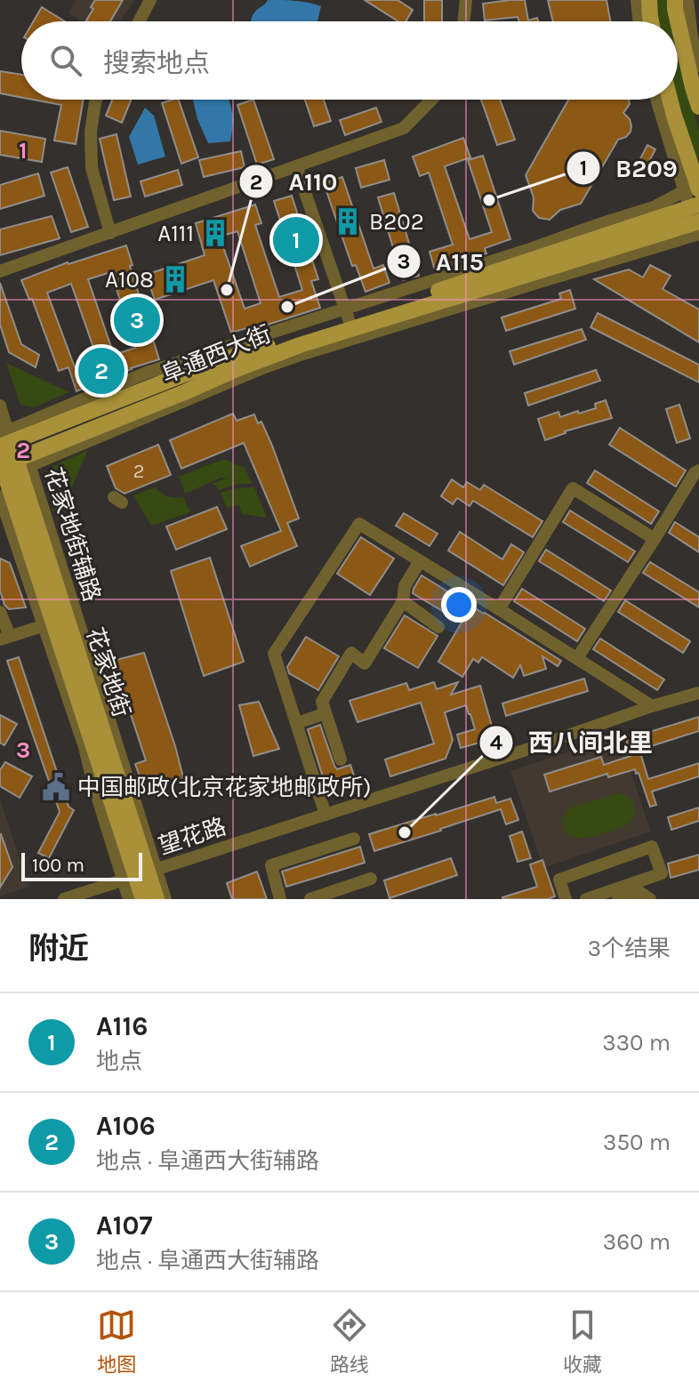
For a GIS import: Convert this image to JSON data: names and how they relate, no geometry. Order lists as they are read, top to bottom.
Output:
{
  "streets": {
    "main road": ["阜通西大街", "花家地街"],
    "street": ["望花路"]
  },
  "crossings": [
    ["阜通西大街", "花家地街"],
    ["花家地街", "望花路"]
  ],
  "places": {
    "other": [
      "B209",
      "A110",
      "A115",
      "西八间北里"
    ],
    "building": ["B202", "A111", "A108"],
    "public building": ["中国邮政(北京花家地邮政所)"]
  },
  "house_numbers": ["2"],
  "scale_bar": "100 m",
  "page": {
    "search": "搜索地点",
    "pins": ["1", "3", "2"],
    "scale": "100 m",
    "heading": ["附近", "3个结果"],
    "list": [
      {
        "mark": "1",
        "name": "A116",
        "note": "地点",
        "value": "330 m"
      },
      {
        "mark": "2",
        "name": "A106",
        "note": "地点 · 阜通西大街辅路",
        "value": "350 m"
      },
      {
        "mark": "3",
        "name": "A107",
        "note": "地点 · 阜通西大街辅路",
        "value": "360 m"
      }
    ],
    "nav": ["地图", "路线", "收藏"]
  },
  "grid": {
    "rows": ["1", "2", "3"]
  }
}
